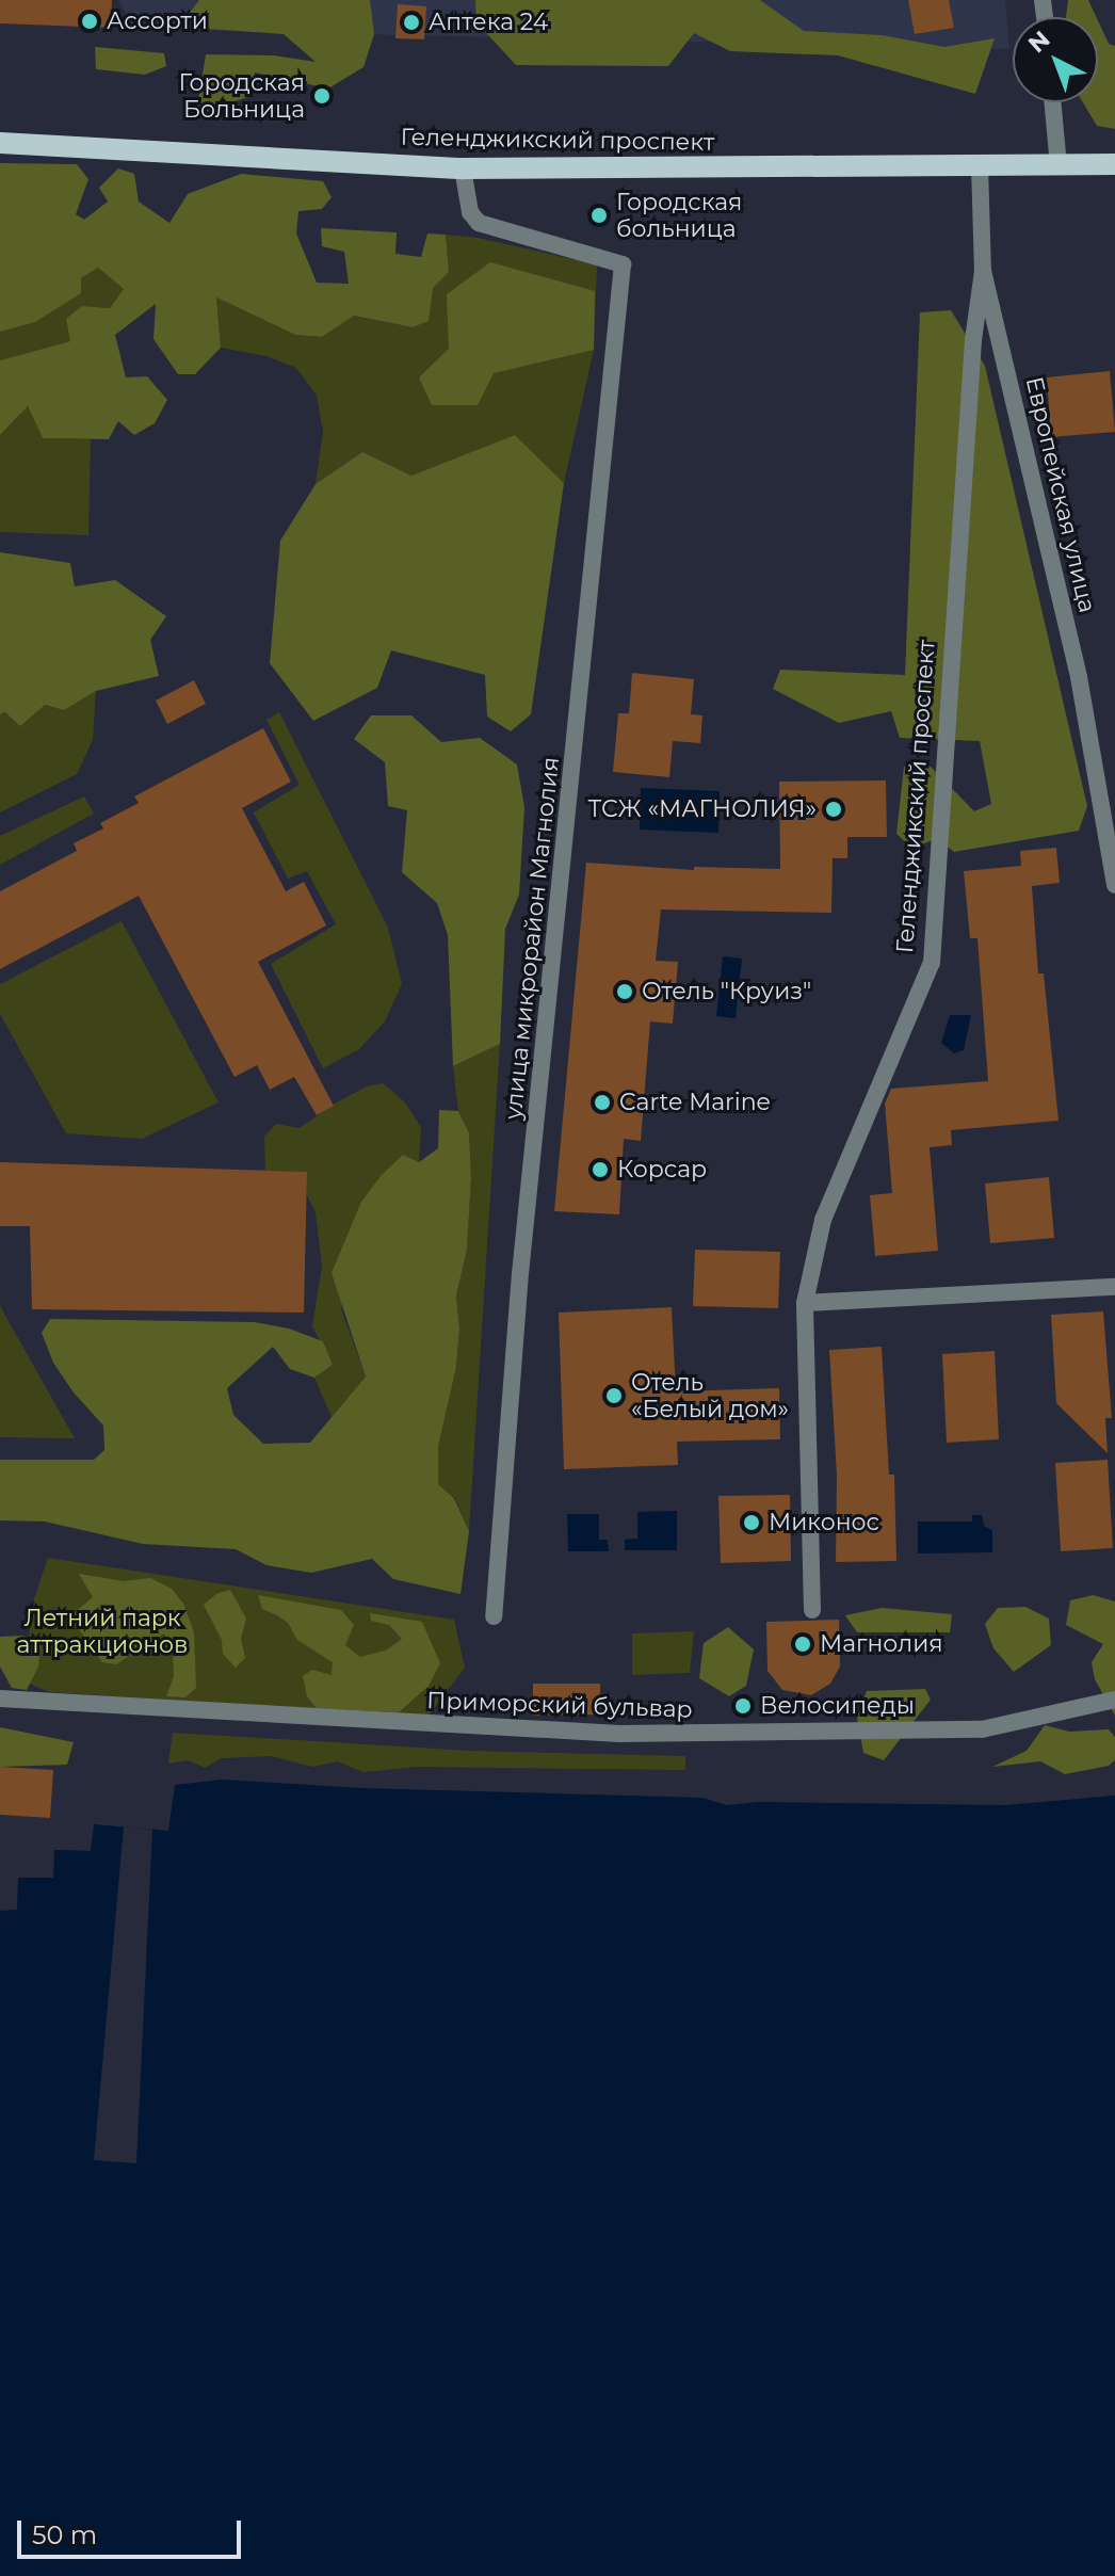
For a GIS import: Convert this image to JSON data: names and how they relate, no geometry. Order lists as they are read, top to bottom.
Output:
{
  "streets": {
    "main road": ["Геленджикский проспект"],
    "street": ["Европейская улица", "улица микрорайон Магнолия", "Приморский бульвар"]
  },
  "crossings": [
    ["Геленджикский проспект", "Европейская улица"],
    ["Геленджикский проспект", "улица микрорайон Магнолия"]
  ],
  "parks": ["Летний парк аттракционов"],
  "places": [
    "Ассорти",
    "Аптека 24",
    "Городская Больница",
    "Городская больница",
    "ТСЖ «МАГНОЛИЯ»",
    "Отель \"Круиз\"",
    "Carte Marine",
    "Корсар",
    "Отель «Белый дом»",
    "Миконос",
    "Магнолия",
    "Велосипеды"
  ],
  "scale_bar": "50 m",
  "north": "top left"
}
